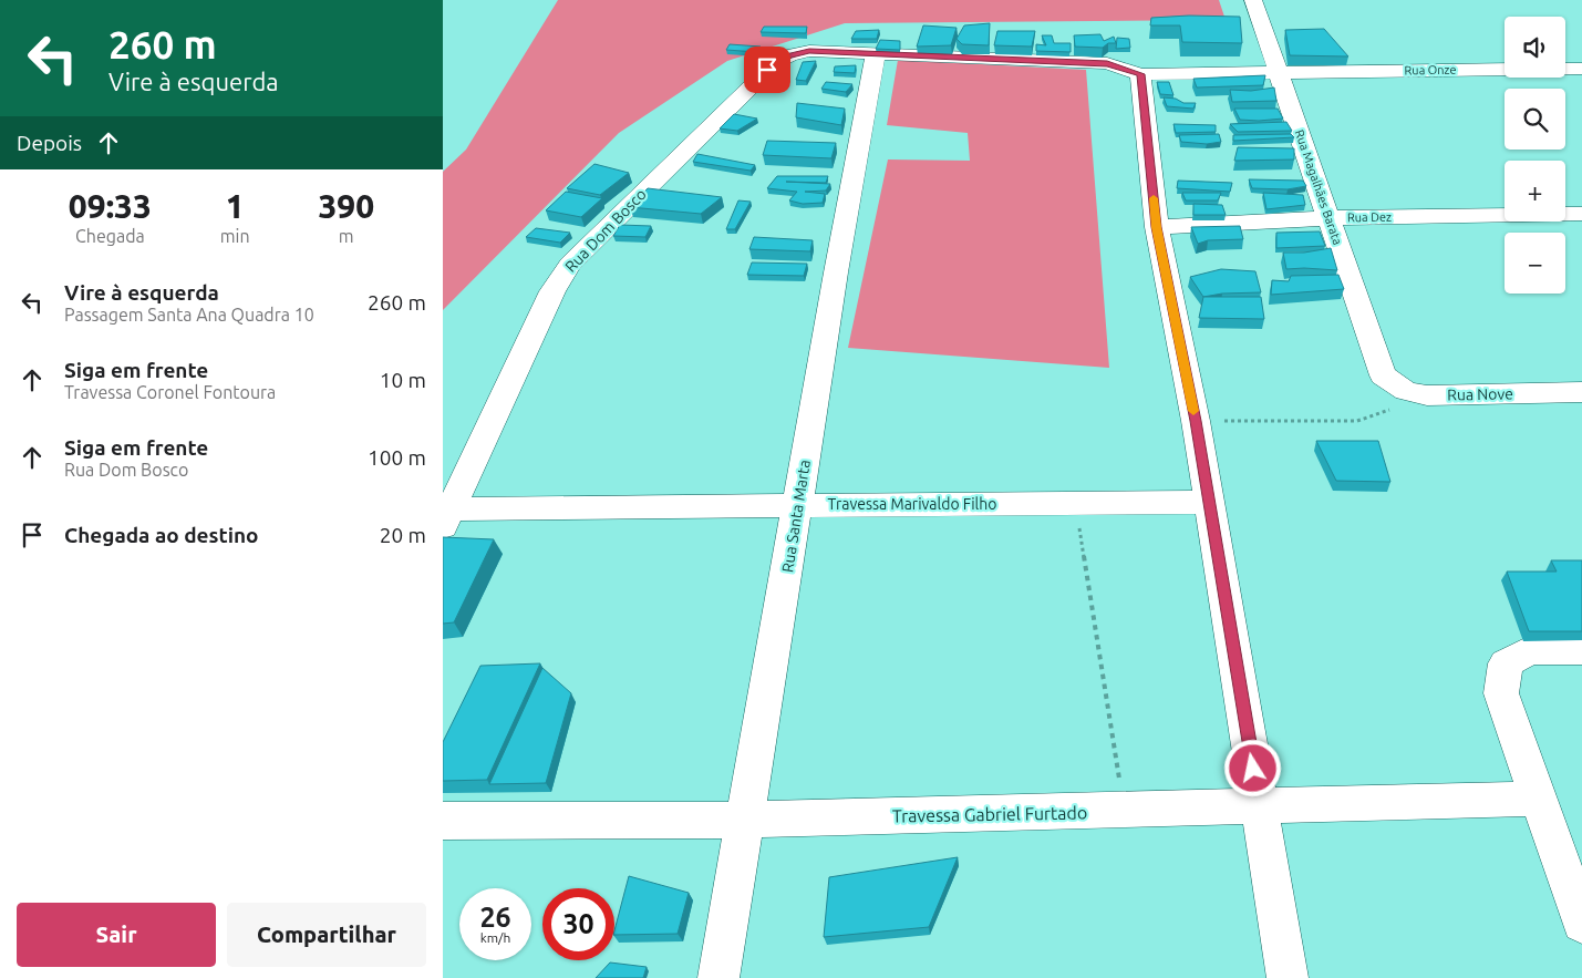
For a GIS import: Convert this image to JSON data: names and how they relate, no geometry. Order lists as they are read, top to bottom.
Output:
{
  "streets": {
    "street": [
      "Rua Onze",
      "Rua Magalhães Barata",
      "Rua Dez",
      "Rua Dom Bosco",
      "Rua Nove",
      "Travessa Marivaldo Filho",
      "Rua Santa Marta",
      "Travessa Gabriel Furtado"
    ]
  },
  "crossings": [
    ["Rua Onze", "Rua Magalhães Barata"],
    ["Rua Onze", "Rua Dom Bosco"],
    ["Rua Onze", "Rua Santa Marta"],
    ["Rua Magalhães Barata", "Rua Dez"],
    ["Rua Magalhães Barata", "Rua Nove"],
    ["Rua Dom Bosco", "Travessa Marivaldo Filho"],
    ["Travessa Marivaldo Filho", "Rua Santa Marta"],
    ["Rua Santa Marta", "Travessa Gabriel Furtado"]
  ],
  "page": {
    "turn": ["260 m", "Vire à esquerda"],
    "map_buttons": ["+", "−"],
    "then": "Depois",
    "eta": [
      "09:33",
      "Chegada",
      "1",
      "min",
      "390",
      "m"
    ],
    "list": [
      {
        "name": "Vire à esquerda",
        "note": "Passagem Santa Ana Quadra 10",
        "value": "260 m"
      },
      {
        "name": "Siga em frente",
        "note": "Travessa Coronel Fontoura",
        "value": "10 m"
      },
      {
        "name": "Siga em frente",
        "note": "Rua Dom Bosco",
        "value": "100 m"
      },
      {
        "name": "Chegada ao destino",
        "value": "20 m"
      }
    ],
    "speed": "26 km/h",
    "limit": "30",
    "buttons": ["Sair", "Compartilhar"]
  }
}
